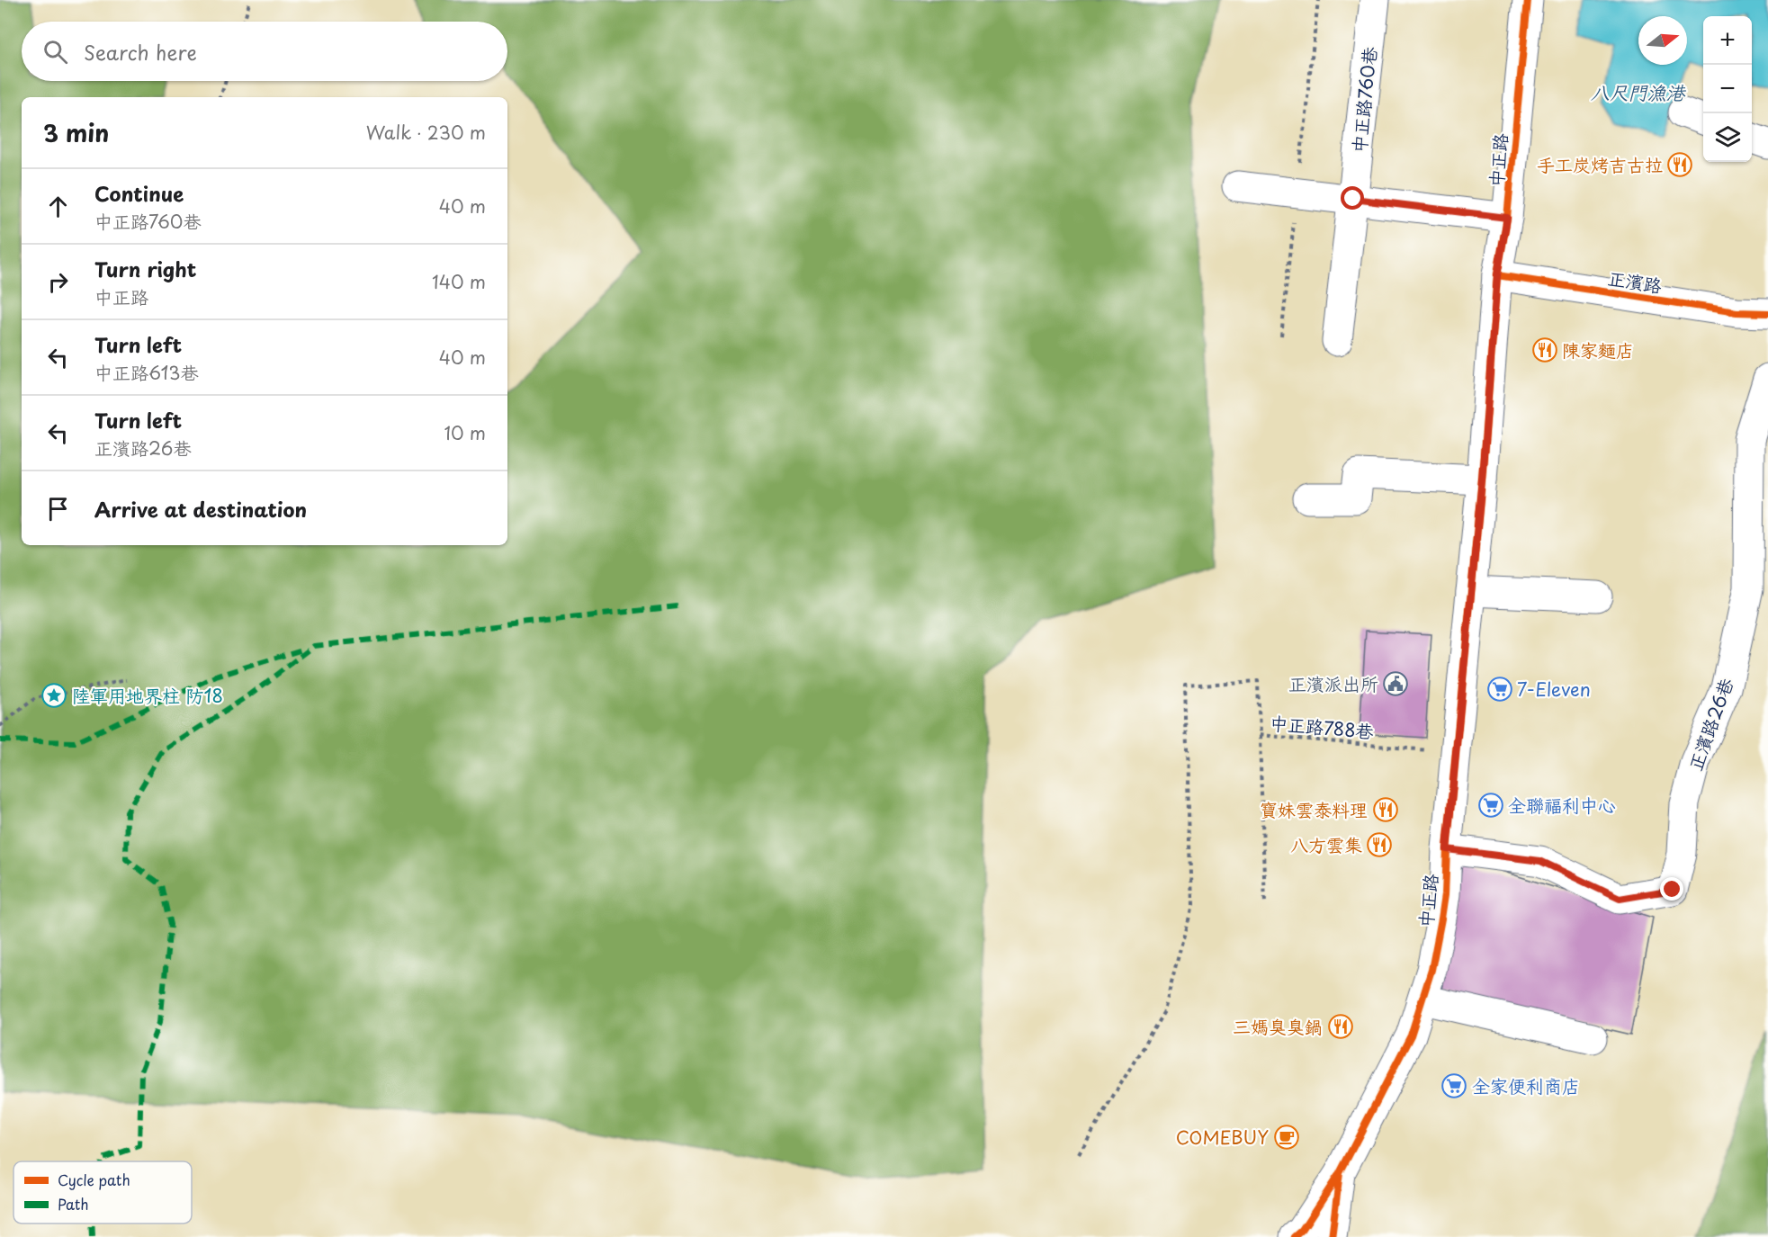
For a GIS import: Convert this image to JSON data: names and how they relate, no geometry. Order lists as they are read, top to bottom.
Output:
{
  "streets": {
    "main road": [
      "中正路760巷",
      "中正路",
      "正濱路",
      "正濱路26巷"
    ],
    "path": ["中正路788巷"]
  },
  "crossings": [
    ["中正路", "正濱路"],
    ["中正路", "正濱路26巷"],
    ["中正路", "中正路788巷"]
  ],
  "water": ["八尺門漁港"],
  "places": {
    "restaurant": [
      "手工炭烤吉古拉",
      "陳家麵店",
      "寶妹雲泰料理",
      "八方雲集",
      "三媽臭臭鍋"
    ],
    "public building": ["正濱派出所"],
    "supermarket": ["7-Eleven", "全聯福利中心", "全家便利商店"],
    "place": ["陸軍用地界柱 防18"],
    "cafe": ["COMEBUY"]
  },
  "legend": ["Cycle path", "Path"],
  "north": "right",
  "page": {
    "map_buttons": ["+", "−"],
    "search": "Search here",
    "heading": ["3 min", "Walk · 230 m"],
    "list": [
      ["Continue", "中正路760巷", "40 m"],
      ["Turn right", "中正路", "140 m"],
      ["Turn left", "中正路613巷", "40 m"],
      ["Turn left", "正濱路26巷", "10 m"],
      "Arrive at destination"
    ]
  }
}
